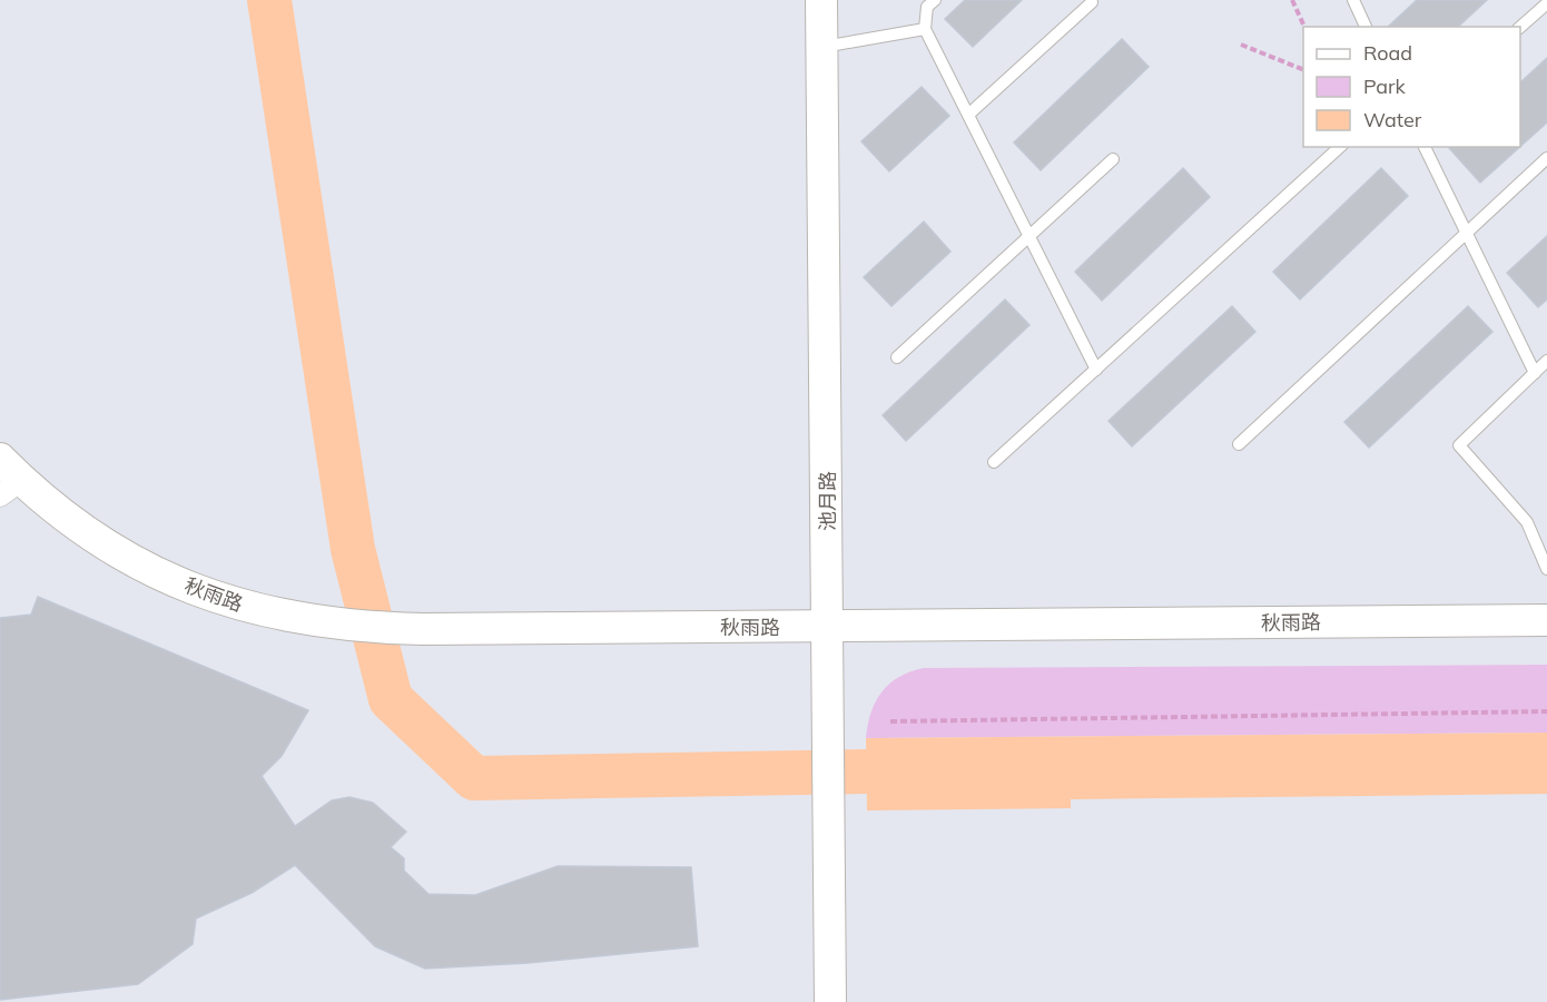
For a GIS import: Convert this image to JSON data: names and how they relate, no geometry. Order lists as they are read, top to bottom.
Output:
{
  "streets": {
    "street": ["池月路", "秋雨路"]
  },
  "crossings": [
    ["池月路", "秋雨路"]
  ],
  "legend": ["Road", "Park", "Water"]
}
